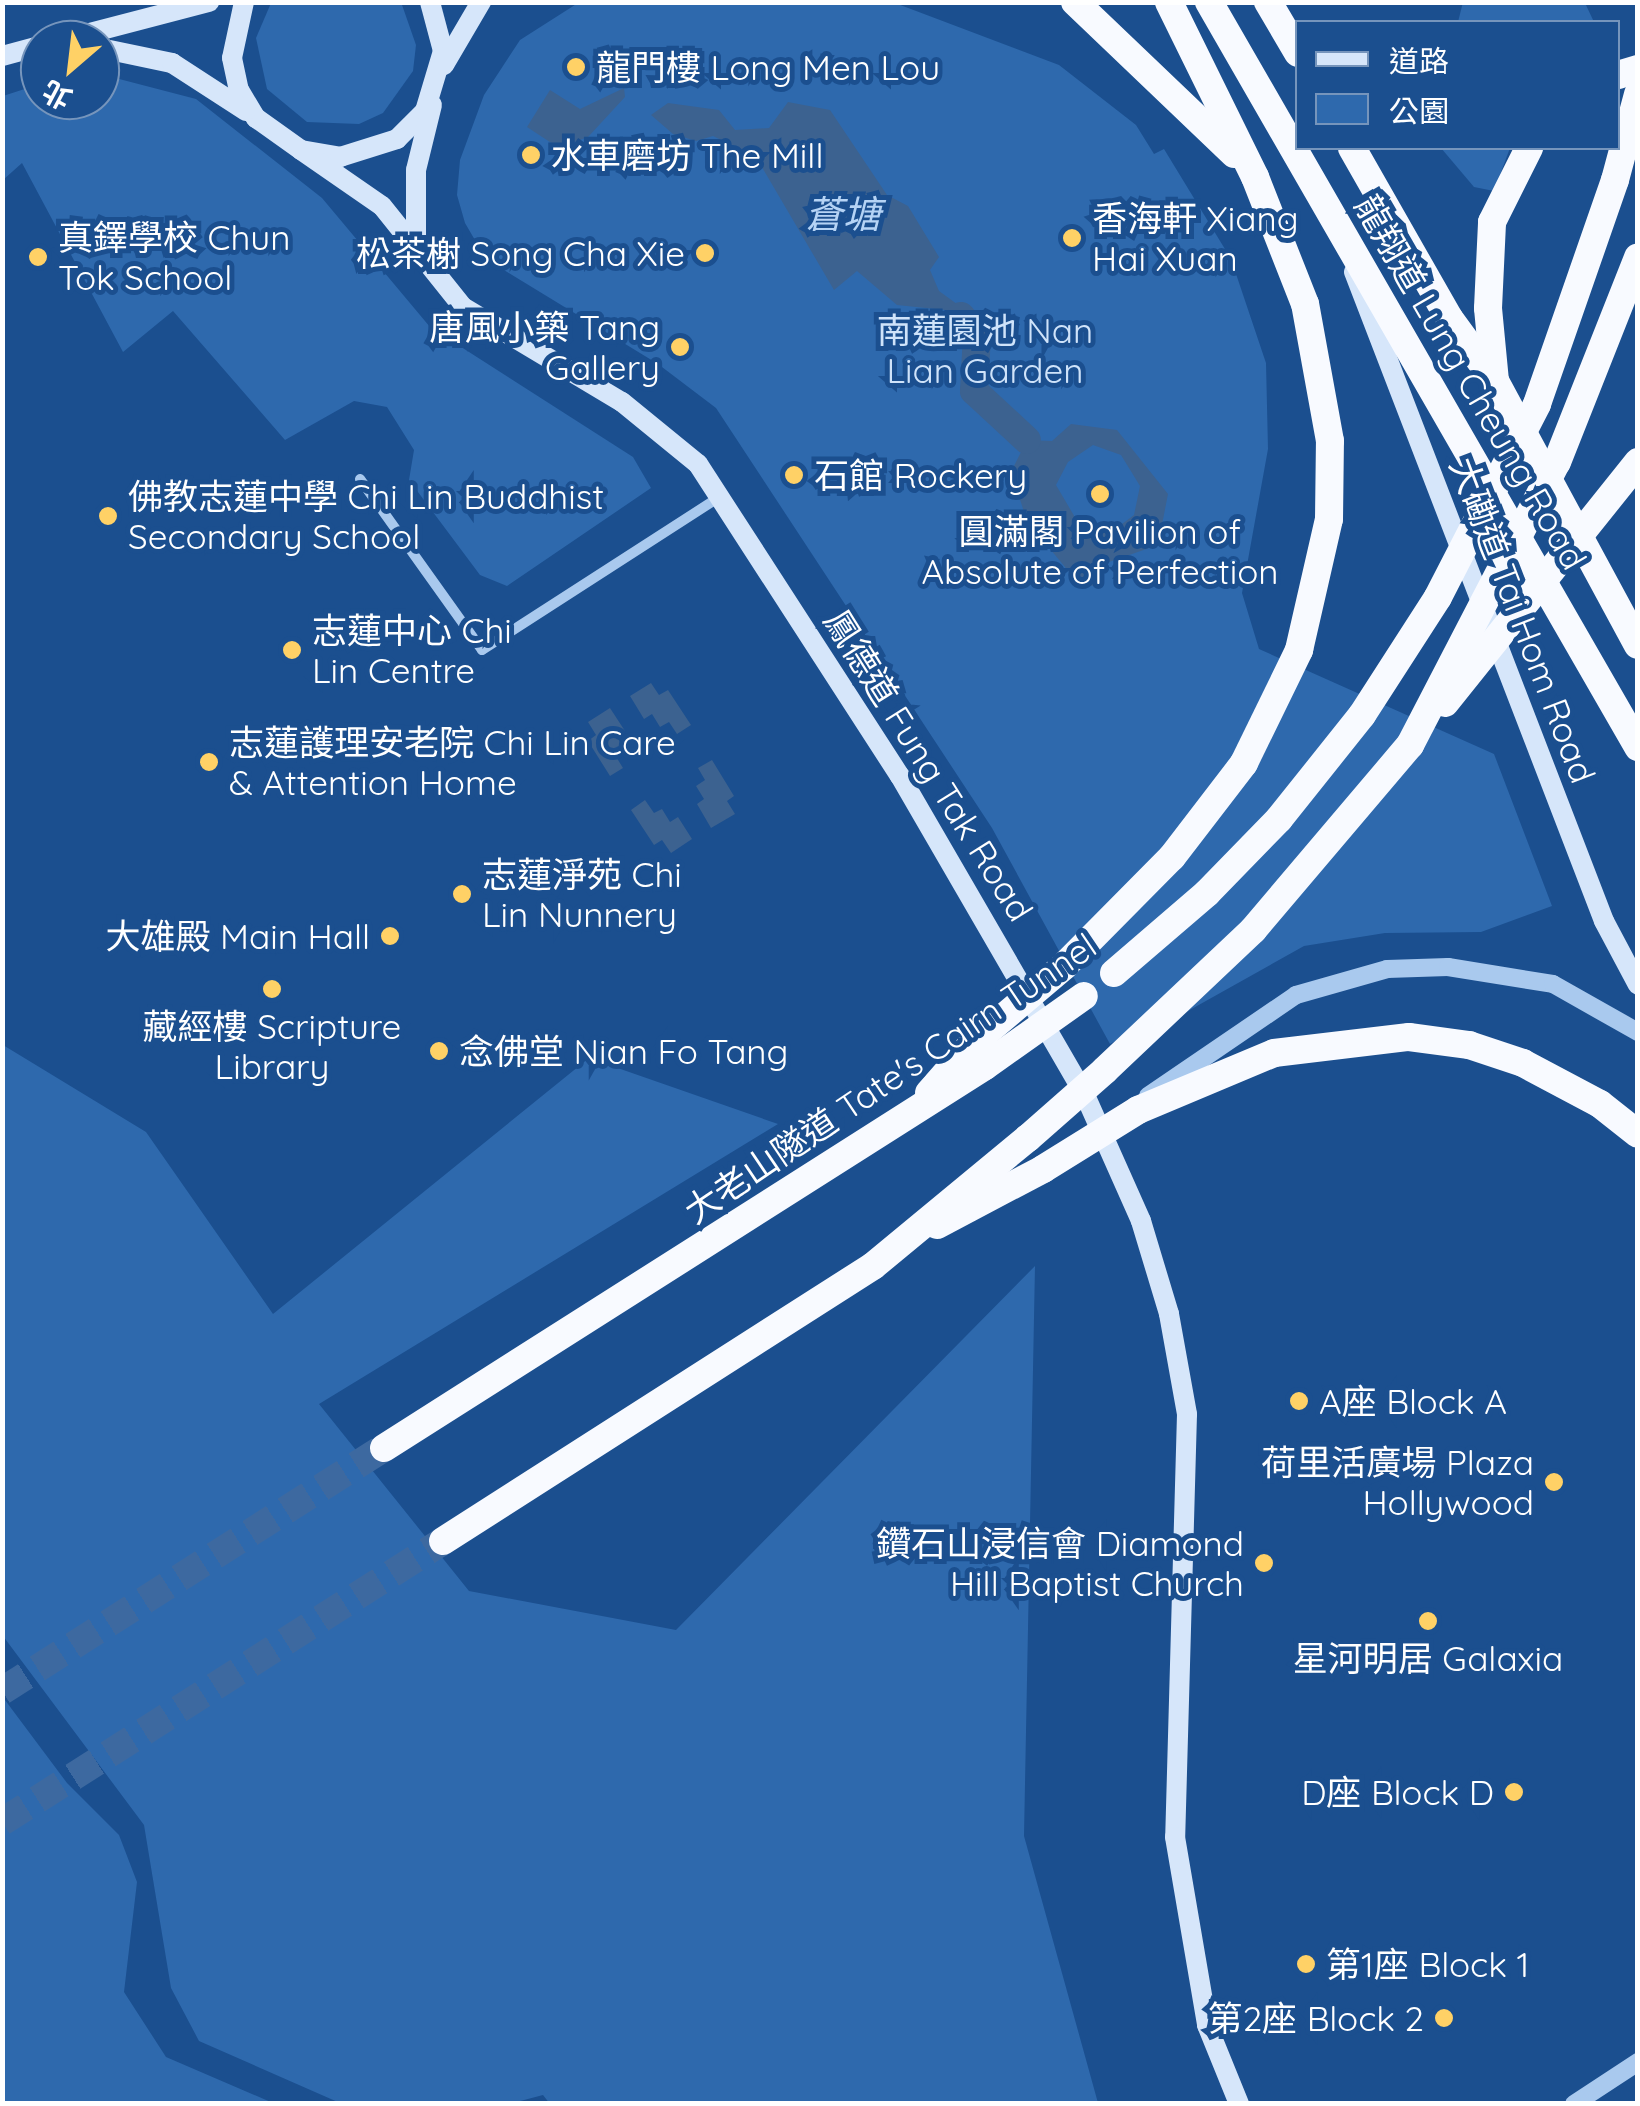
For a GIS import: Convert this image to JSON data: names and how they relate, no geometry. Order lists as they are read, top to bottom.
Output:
{
  "streets": {
    "highway": ["龍翔道 Lung Cheung Road", "大老山隧道 Tate's Cairn Tunnel"],
    "main road": ["大磡道 Tai Hom Road", "鳳德道 Fung Tak Road"]
  },
  "crossings": [
    ["龍翔道 Lung Cheung Road", "大磡道 Tai Hom Road"]
  ],
  "water": ["蒼塘"],
  "parks": ["南蓮園池 Nan Lian Garden"],
  "places": [
    "龍門樓 Long Men Lou",
    "水車磨坊 The Mill",
    "香海軒 Xiang Hai Xuan",
    "松茶榭 Song Cha Xie",
    "真鐸學校 Chun Tok School",
    "唐風小築 Tang Gallery",
    "石館 Rockery",
    "圓滿閣 Pavilion of Absolute of Perfection",
    "佛教志蓮中學 Chi Lin Buddhist Secondary School",
    "志蓮中心 Chi Lin Centre",
    "志蓮護理安老院 Chi Lin Care & Attention Home",
    "志蓮淨苑 Chi Lin Nunnery",
    "大雄殿 Main Hall",
    "藏經樓 Scripture Library",
    "念佛堂 Nian Fo Tang",
    "A座 Block A",
    "荷里活廣場 Plaza Hollywood",
    "鑽石山浸信會 Diamond Hill Baptist Church",
    "星河明居 Galaxia",
    "D座 Block D",
    "第1座 Block 1",
    "第2座 Block 2"
  ],
  "legend": ["道路", "公園"],
  "north": "bottom left"
}
